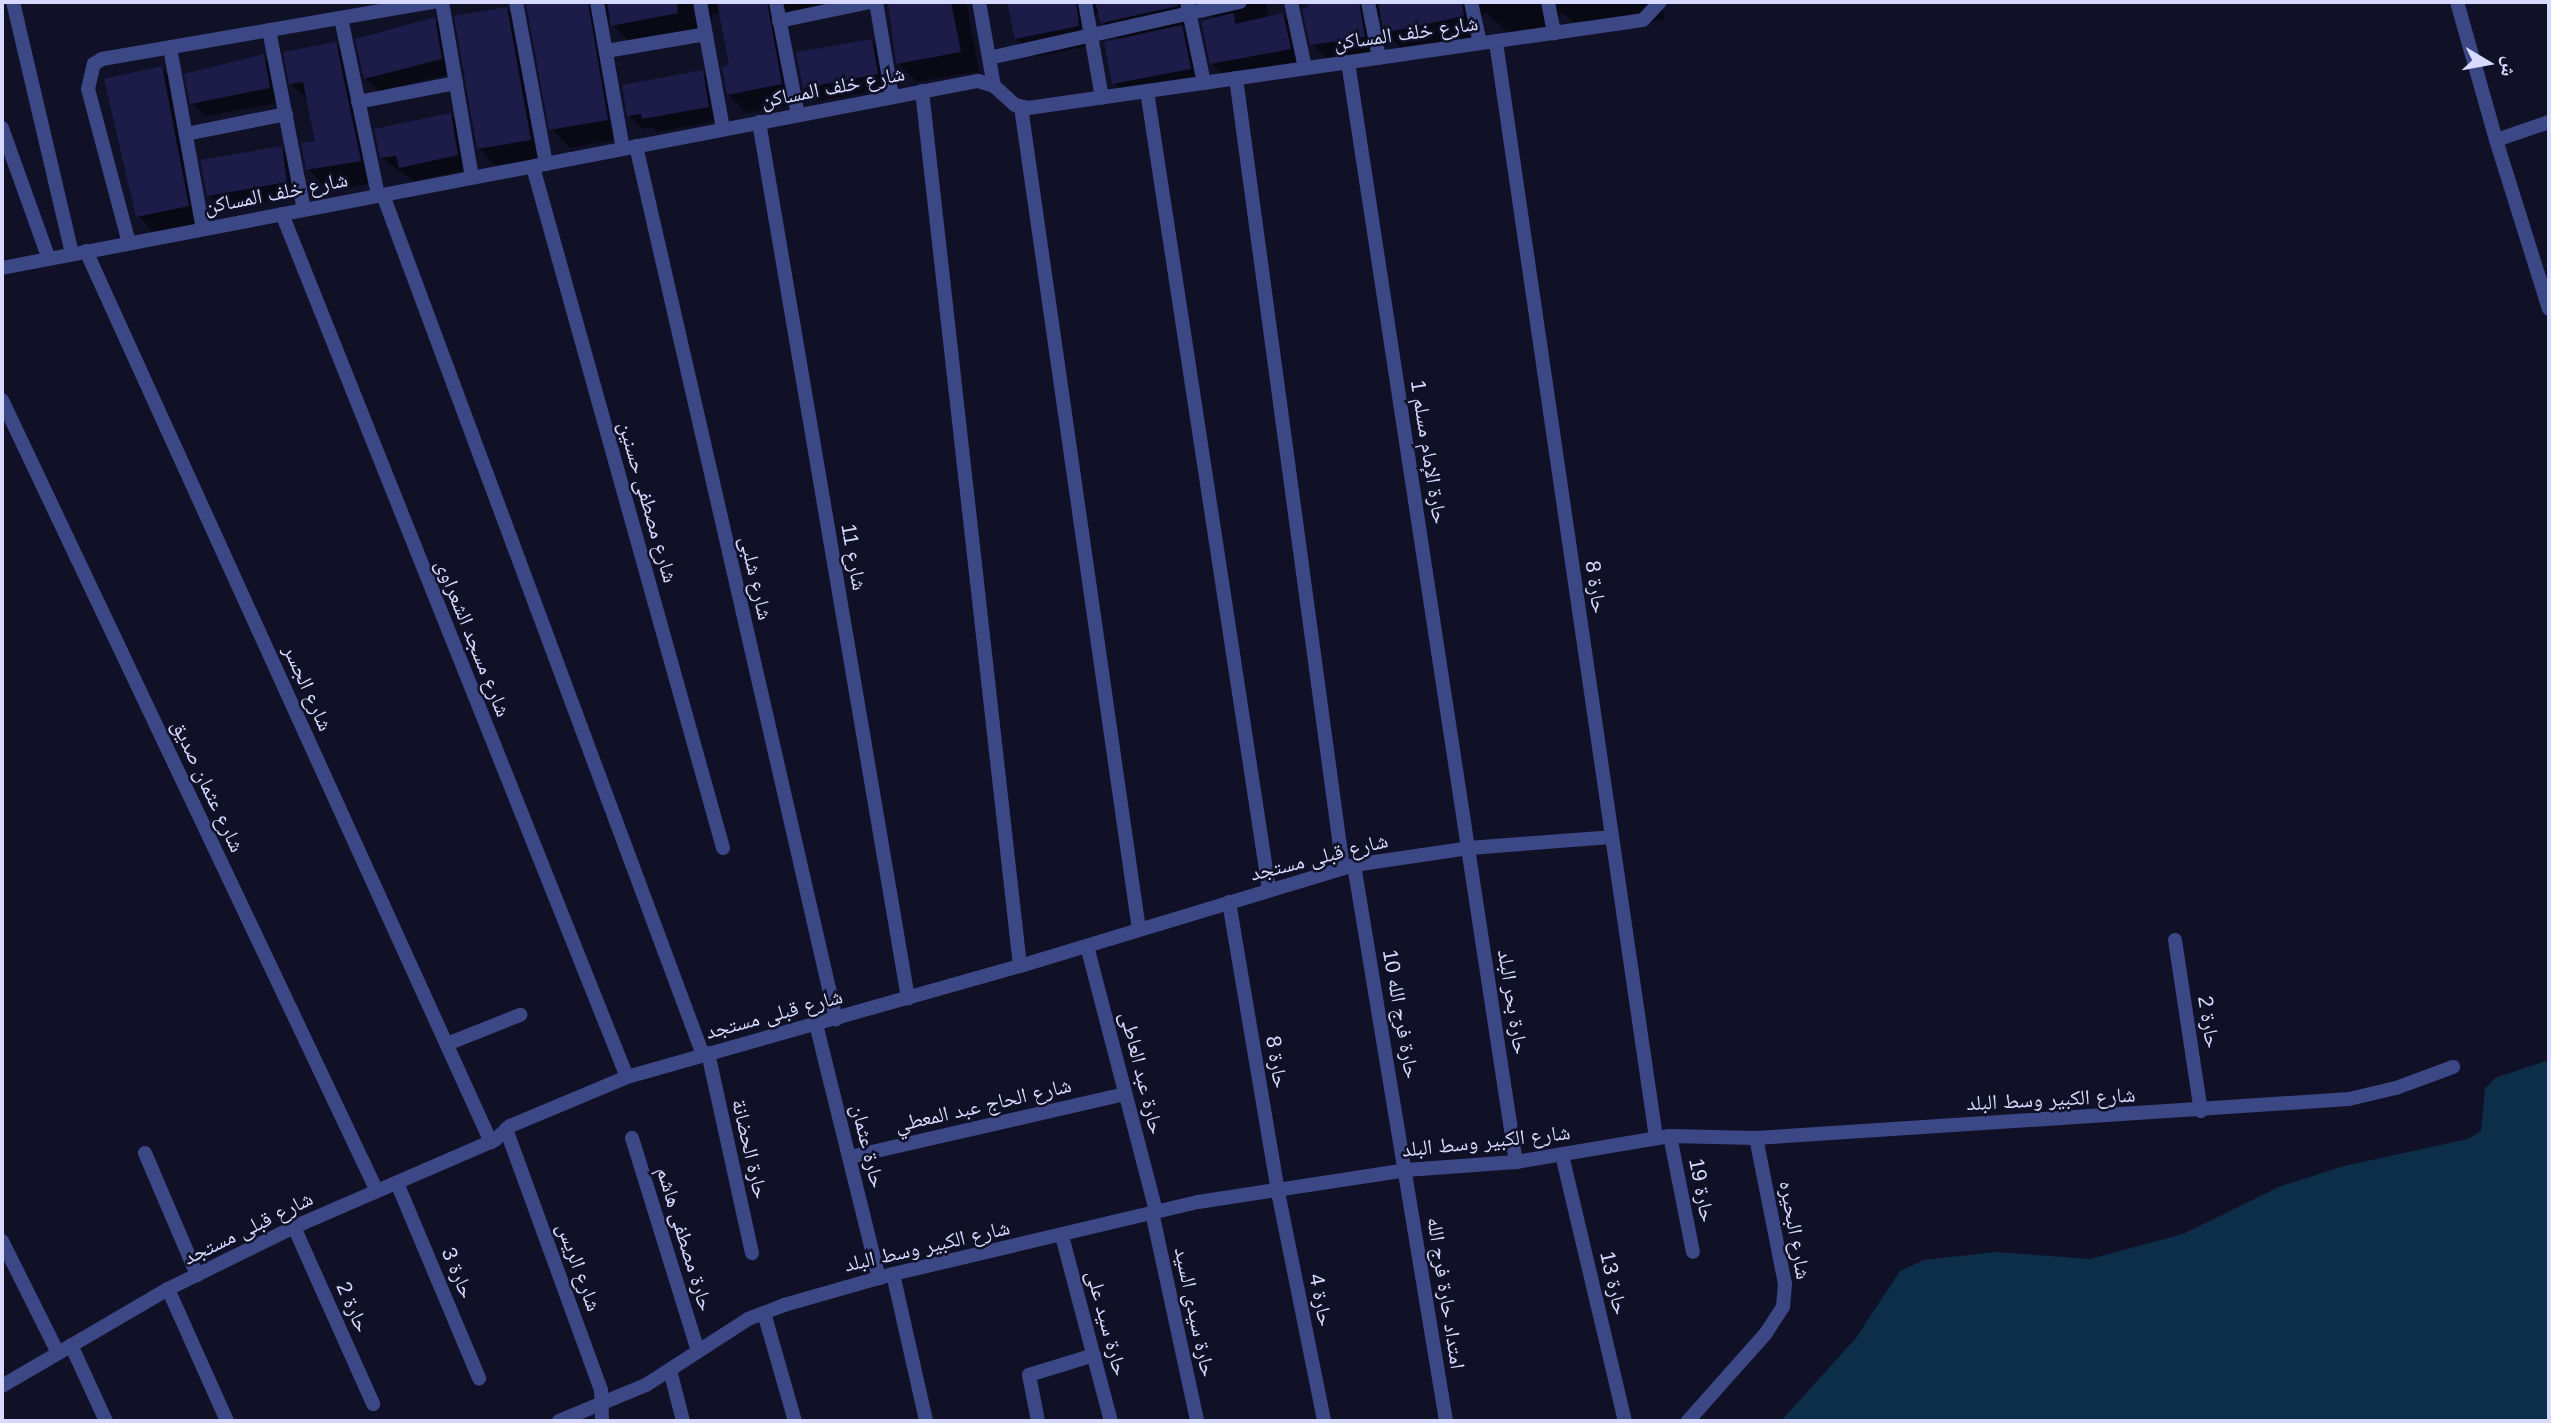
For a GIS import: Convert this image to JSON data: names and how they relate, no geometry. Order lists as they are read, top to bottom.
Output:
{
  "streets": {
    "street": [
      "شارع خلف المساكن",
      "حارة الإمام مسلم 1",
      "شارع مصطفى حسنين",
      "شارع 11",
      "شارع شلبى",
      "حارة 8",
      "شارع مسجد الشعراوى",
      "شارع الجسر",
      "شارع عثمان صديق",
      "شارع قبلى مستجد",
      "حارة بحر البلد",
      "حارة فرج الله 10",
      "حارة 2",
      "حارة عبد العاطى",
      "شارع الكبير وسط البلد",
      "شارع الحاج عبد المعطي",
      "حارة عثمان",
      "حارة الحضانة",
      "حارة 19",
      "شارع البحيره",
      "حارة مصطفى هاشم",
      "شارع الريس",
      "حارة 3",
      "حارة 13",
      "امتداد حارة فرج الله",
      "حارة 4",
      "حارة سيدى السيد",
      "حارة سيد على"
    ]
  },
  "crossings": [
    ["شارع خلف المساكن", "حارة الإمام مسلم 1"],
    ["شارع خلف المساكن", "شارع مصطفى حسنين"],
    ["شارع خلف المساكن", "شارع 11"],
    ["شارع خلف المساكن", "شارع شلبى"],
    ["شارع خلف المساكن", "حارة 8"],
    ["شارع خلف المساكن", "شارع مسجد الشعراوى"],
    ["شارع خلف المساكن", "شارع الجسر"],
    ["شارع خلف المساكن", "حارة فرج الله 10"],
    ["شارع خلف المساكن", "حارة الحضانة"],
    ["حارة الإمام مسلم 1", "شارع قبلى مستجد"],
    ["حارة الإمام مسلم 1", "حارة بحر البلد"],
    ["شارع 11", "شارع قبلى مستجد"],
    ["شارع شلبى", "شارع قبلى مستجد"],
    ["حارة 8", "شارع قبلى مستجد"],
    ["حارة 8", "شارع الكبير وسط البلد"],
    ["حارة 8", "حارة 19"],
    ["حارة 8", "حارة 4"],
    ["شارع مسجد الشعراوى", "شارع قبلى مستجد"],
    ["شارع الجسر", "شارع قبلى مستجد"],
    ["شارع عثمان صديق", "شارع قبلى مستجد"],
    ["شارع قبلى مستجد", "حارة بحر البلد"],
    ["شارع قبلى مستجد", "حارة فرج الله 10"],
    ["شارع قبلى مستجد", "حارة 2"],
    ["شارع قبلى مستجد", "حارة عبد العاطى"],
    ["شارع قبلى مستجد", "حارة عثمان"],
    ["شارع قبلى مستجد", "حارة الحضانة"],
    ["شارع قبلى مستجد", "شارع الريس"],
    ["شارع قبلى مستجد", "حارة 3"],
    ["حارة بحر البلد", "شارع الكبير وسط البلد"],
    ["حارة فرج الله 10", "شارع الكبير وسط البلد"],
    ["حارة فرج الله 10", "امتداد حارة فرج الله"],
    ["حارة 2", "شارع الكبير وسط البلد"],
    ["حارة عبد العاطى", "شارع الكبير وسط البلد"],
    ["حارة عبد العاطى", "شارع الحاج عبد المعطي"],
    ["حارة عبد العاطى", "حارة سيدى السيد"],
    ["شارع الكبير وسط البلد", "حارة عثمان"],
    ["شارع الكبير وسط البلد", "حارة 19"],
    ["شارع الكبير وسط البلد", "شارع البحيره"],
    ["شارع الكبير وسط البلد", "حارة مصطفى هاشم"],
    ["شارع الكبير وسط البلد", "شارع الريس"],
    ["شارع الكبير وسط البلد", "حارة 13"],
    ["شارع الكبير وسط البلد", "امتداد حارة فرج الله"],
    ["شارع الكبير وسط البلد", "حارة 4"],
    ["شارع الكبير وسط البلد", "حارة سيدى السيد"],
    ["شارع الكبير وسط البلد", "حارة سيد على"],
    ["شارع الحاج عبد المعطي", "حارة عثمان"]
  ],
  "north": "right"
}
